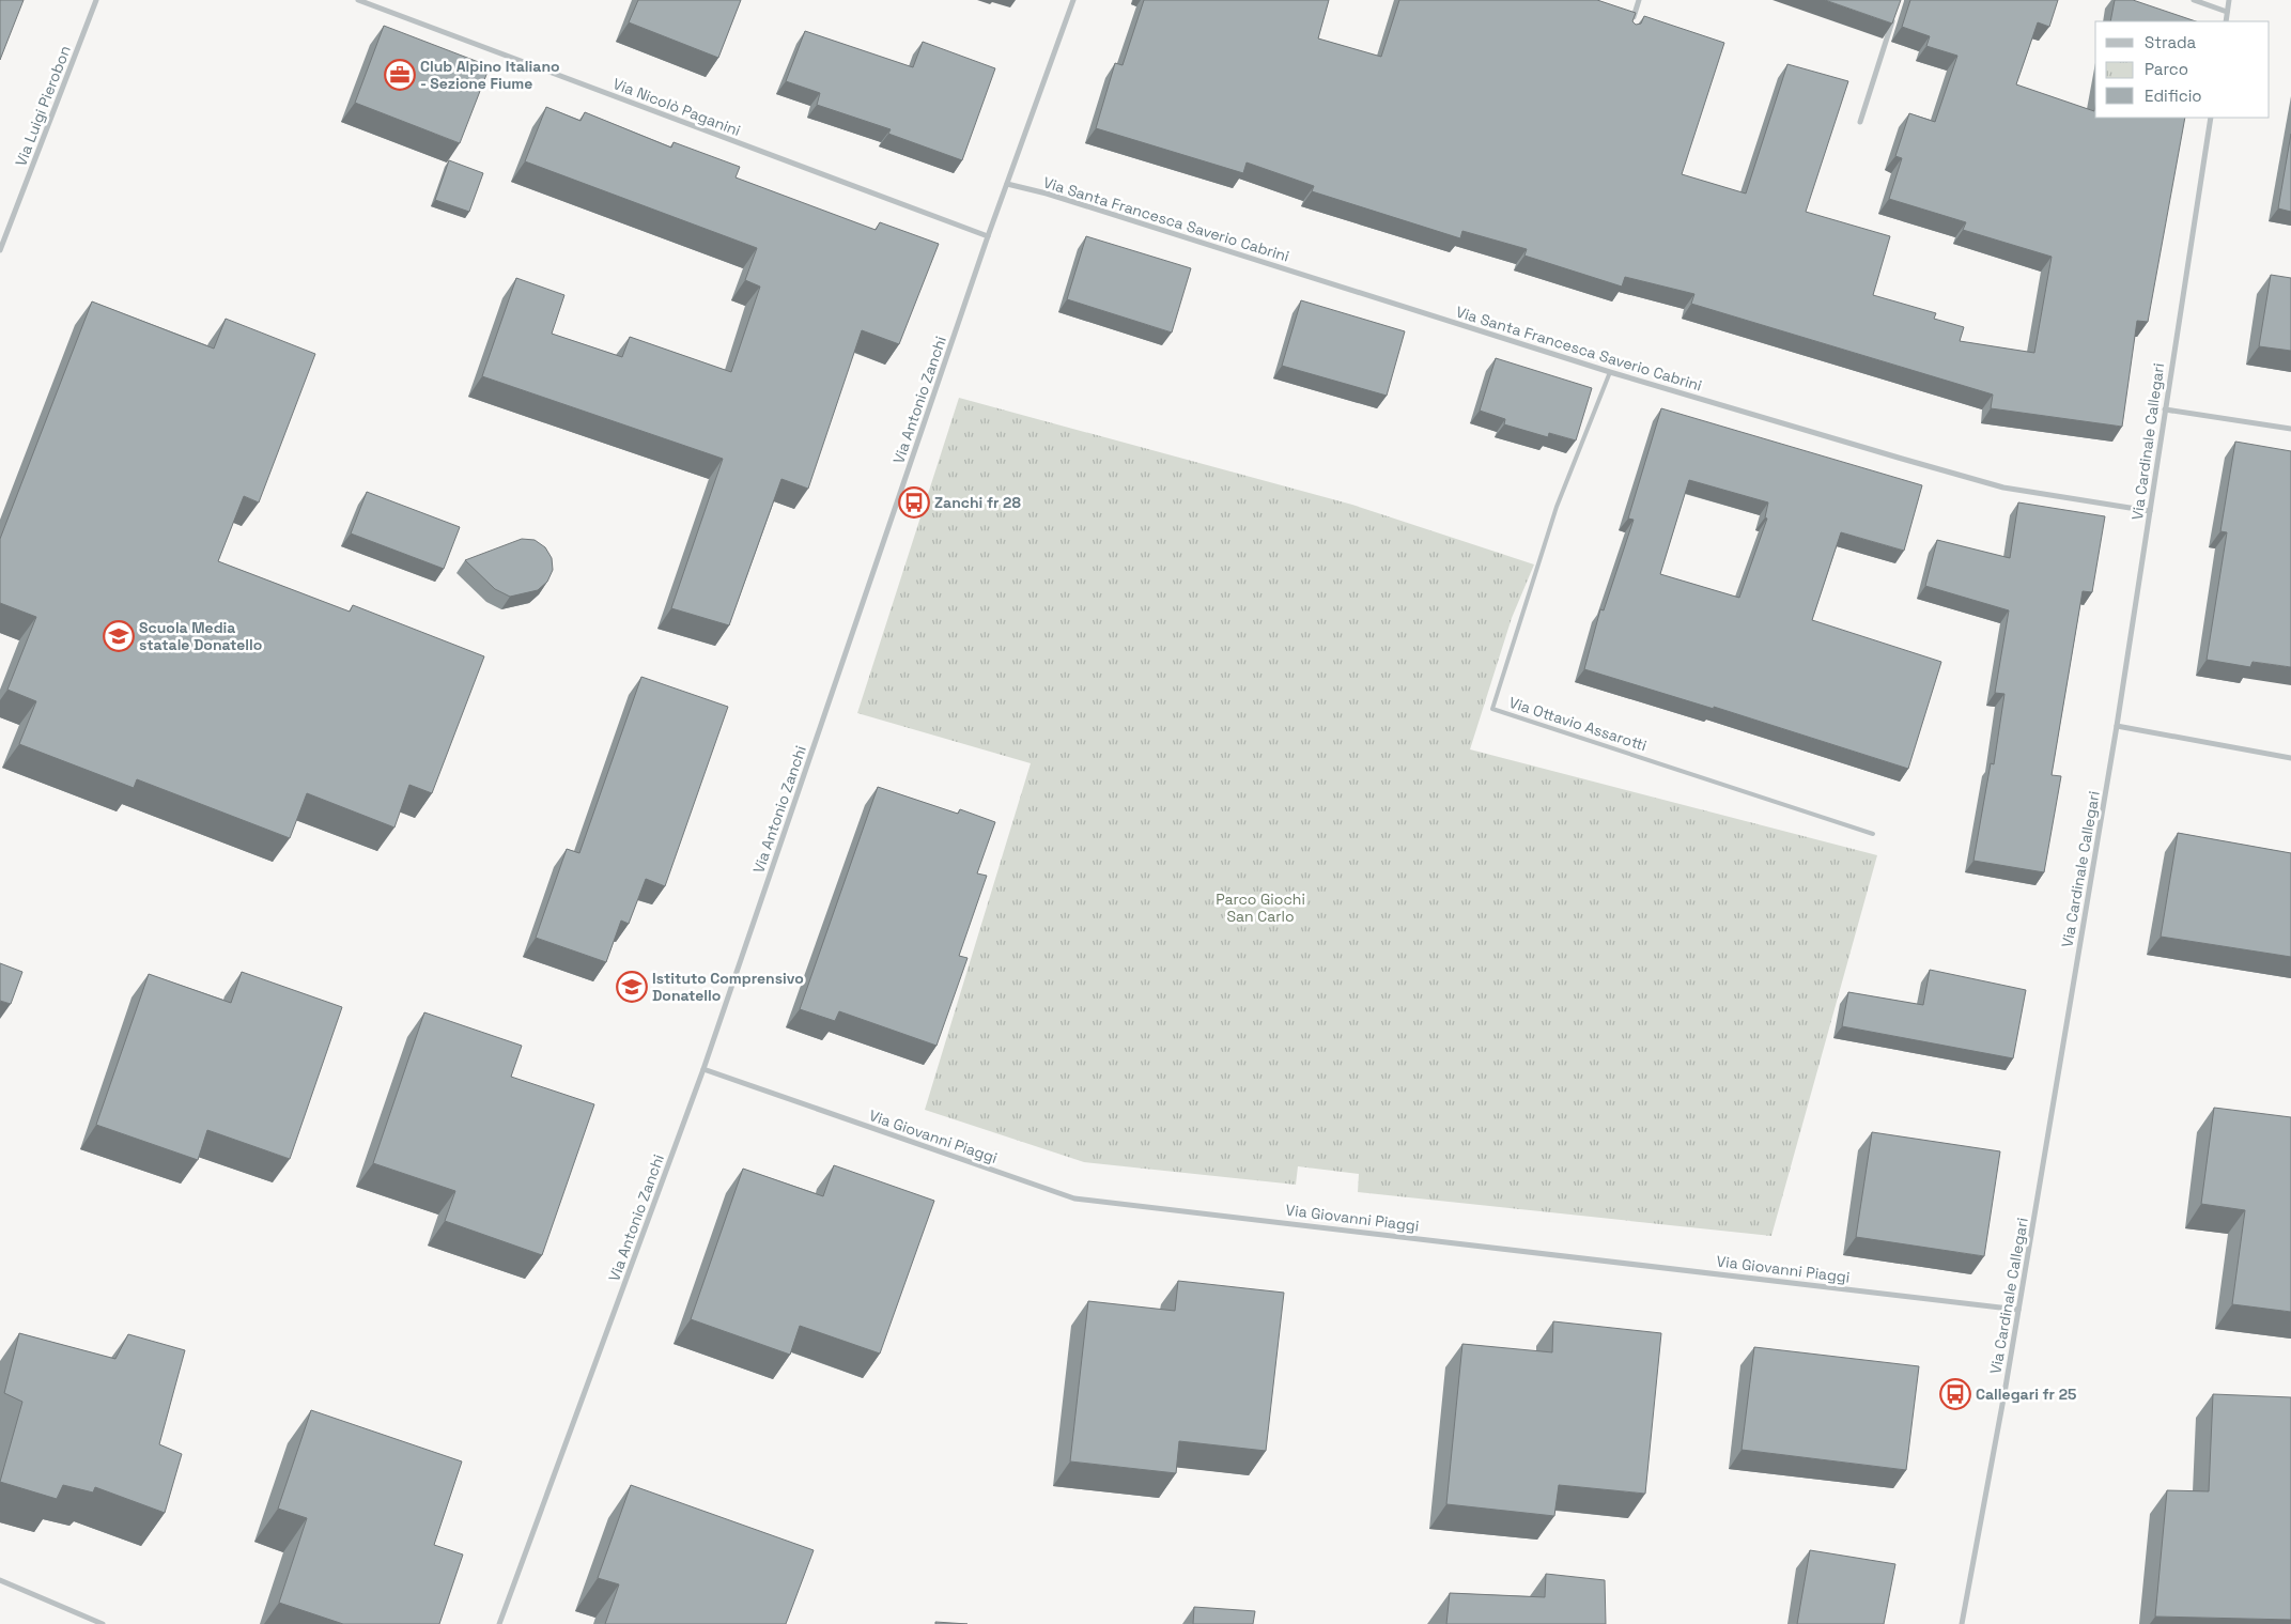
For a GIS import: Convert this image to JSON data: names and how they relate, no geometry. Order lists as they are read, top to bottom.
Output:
{
  "streets": {
    "street": [
      "Via Luigi Pierobon",
      "Via Nicolò Paganini",
      "Via Santa Francesca Saverio Cabrini",
      "Via Antonio Zanchi",
      "Via Cardinale Callegari",
      "Via Giovanni Piaggi"
    ],
    "lane": ["Via Ottavio Assarotti"]
  },
  "crossings": [
    ["Via Nicolò Paganini", "Via Antonio Zanchi"],
    ["Via Santa Francesca Saverio Cabrini", "Via Antonio Zanchi"],
    ["Via Santa Francesca Saverio Cabrini", "Via Cardinale Callegari"],
    ["Via Santa Francesca Saverio Cabrini", "Via Ottavio Assarotti"],
    ["Via Antonio Zanchi", "Via Giovanni Piaggi"],
    ["Via Cardinale Callegari", "Via Giovanni Piaggi"]
  ],
  "parks": ["Parco Giochi San Carlo"],
  "places": {
    "office": ["Club Alpino Italiano - Sezione Fiume"],
    "bus stop": ["Zanchi fr 28", "Callegari fr 25"],
    "school or university": ["Scuola Media statale Donatello", "Istituto Comprensivo Donatello"]
  },
  "legend": ["Strada", "Parco", "Edificio"]
}
